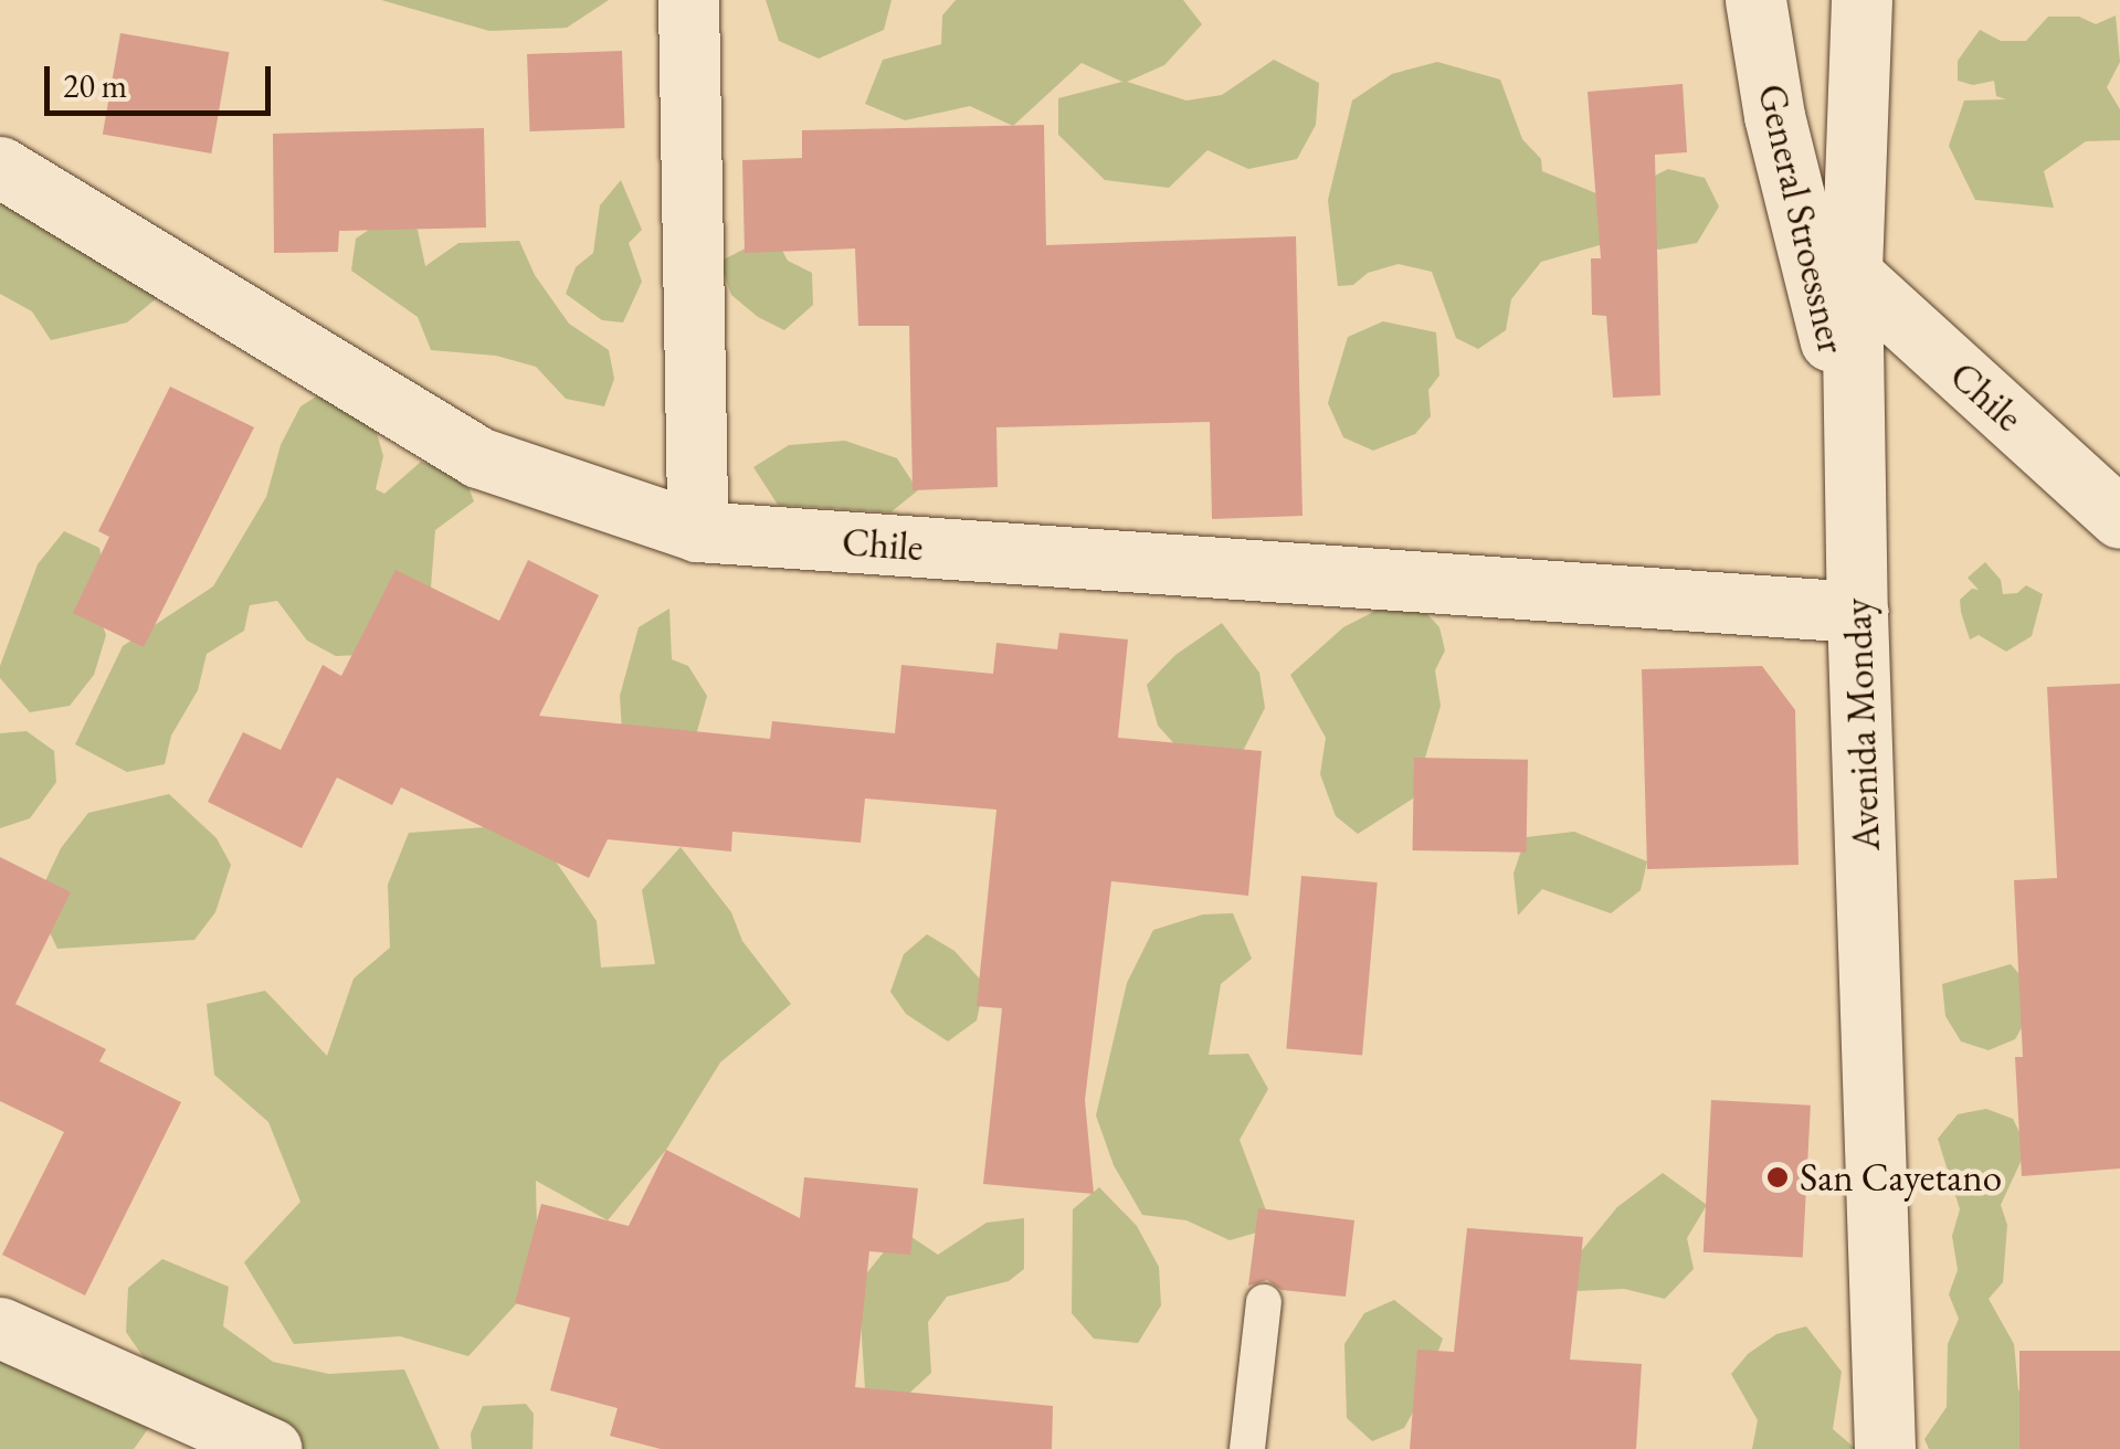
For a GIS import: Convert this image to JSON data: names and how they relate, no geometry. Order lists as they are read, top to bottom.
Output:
{
  "streets": {
    "street": ["General Stroessner", "Chile", "Avenida Monday"]
  },
  "crossings": [
    ["General Stroessner", "Avenida Monday"],
    ["Chile", "Avenida Monday"]
  ],
  "places": ["San Cayetano"],
  "scale_bar": "20 m"
}
